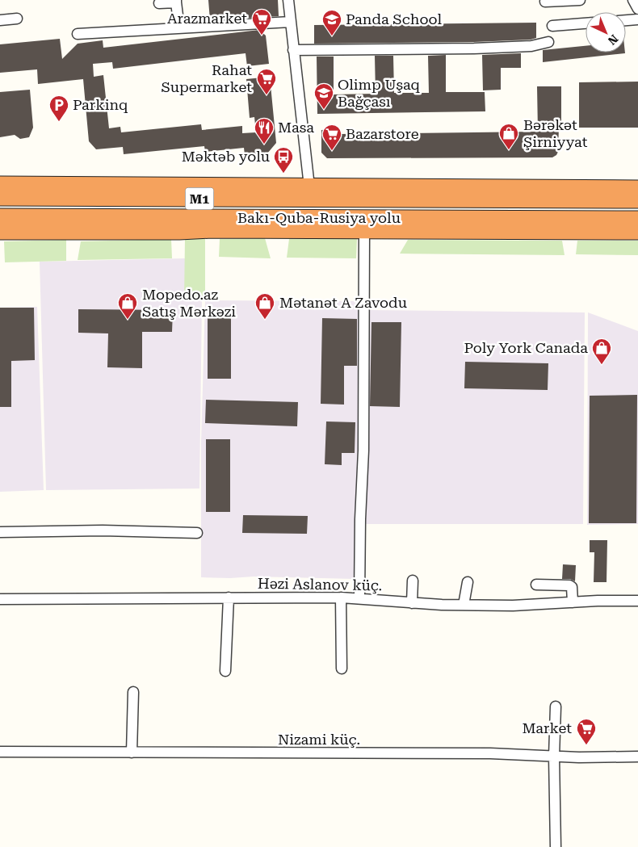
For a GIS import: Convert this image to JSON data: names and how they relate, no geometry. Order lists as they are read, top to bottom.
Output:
{
  "streets": {
    "highway": ["M1", "Bakı-Quba-Rusiya yolu"],
    "street": ["Həzi Aslanov küç.", "Nizami küç."]
  },
  "places": {
    "supermarket": [
      "Arazmarket",
      "Rahat Supermarket",
      "Bazarstore",
      "Market"
    ],
    "school or university": ["Panda School", "Olimp Uşaq Bağçası"],
    "parking": ["Parkinq"],
    "restaurant": ["Masa"],
    "shop": [
      "Bərəkət Şirniyyat",
      "Mopedo.az Satış Mərkəzi",
      "Mətanət A Zavodu",
      "Poly York Canada"
    ],
    "bus stop": ["Məktəb yolu"]
  },
  "north": "bottom right"
}
